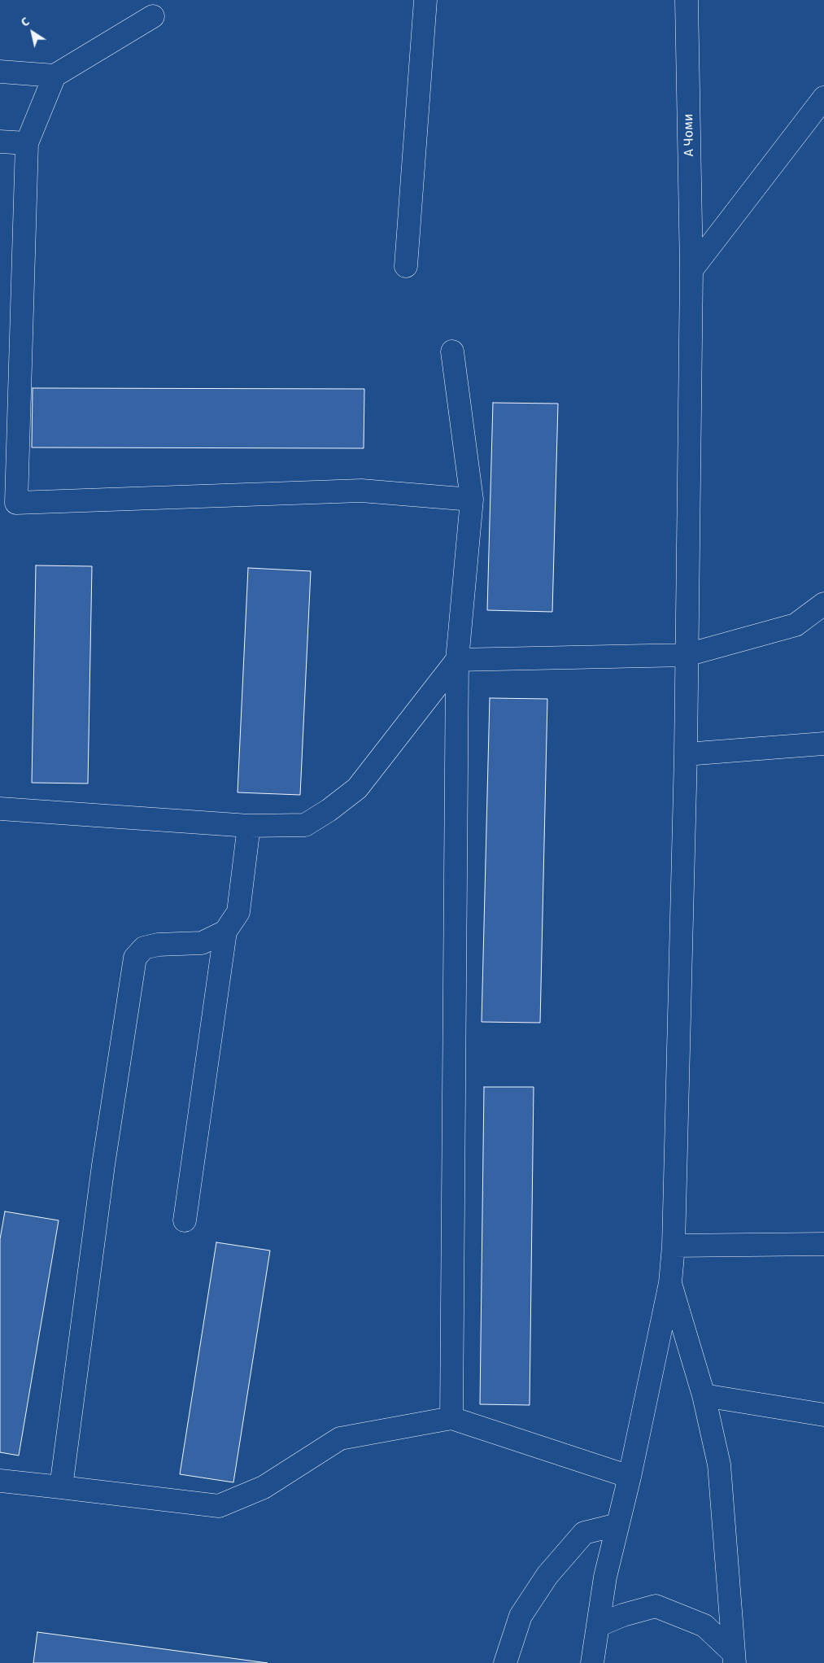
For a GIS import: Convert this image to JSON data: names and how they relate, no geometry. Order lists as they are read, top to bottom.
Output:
{
  "streets": {
    "street": ["А Чоми"]
  },
  "north": "top left"
}
